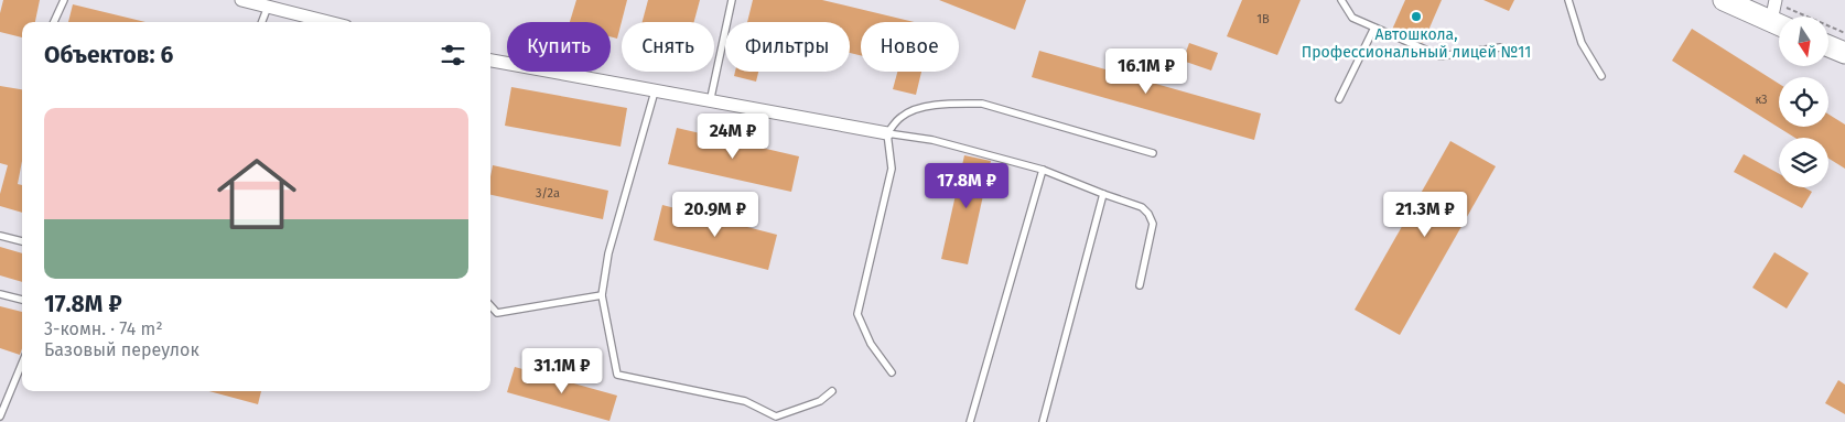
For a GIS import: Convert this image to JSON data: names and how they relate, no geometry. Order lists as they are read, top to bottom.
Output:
{
  "places": ["Автошкола, Профессиональный лицей №11"],
  "house_numbers": ["1В", "к3", "3/2а"],
  "north": "bottom",
  "page": {
    "chip": [
      "Купить",
      "Снять",
      "Фильтры",
      "Новое"
    ],
    "heading": "Объектов: 6",
    "price": [
      "16.1M ₽",
      "24M ₽",
      "17.8M ₽",
      "20.9M ₽",
      "21.3M ₽",
      "31.1M ₽"
    ],
    "list": [
      {
        "name": "17.8M ₽",
        "note": "3-комн. · 74 m² · Базовый переулок"
      }
    ]
  }
}
